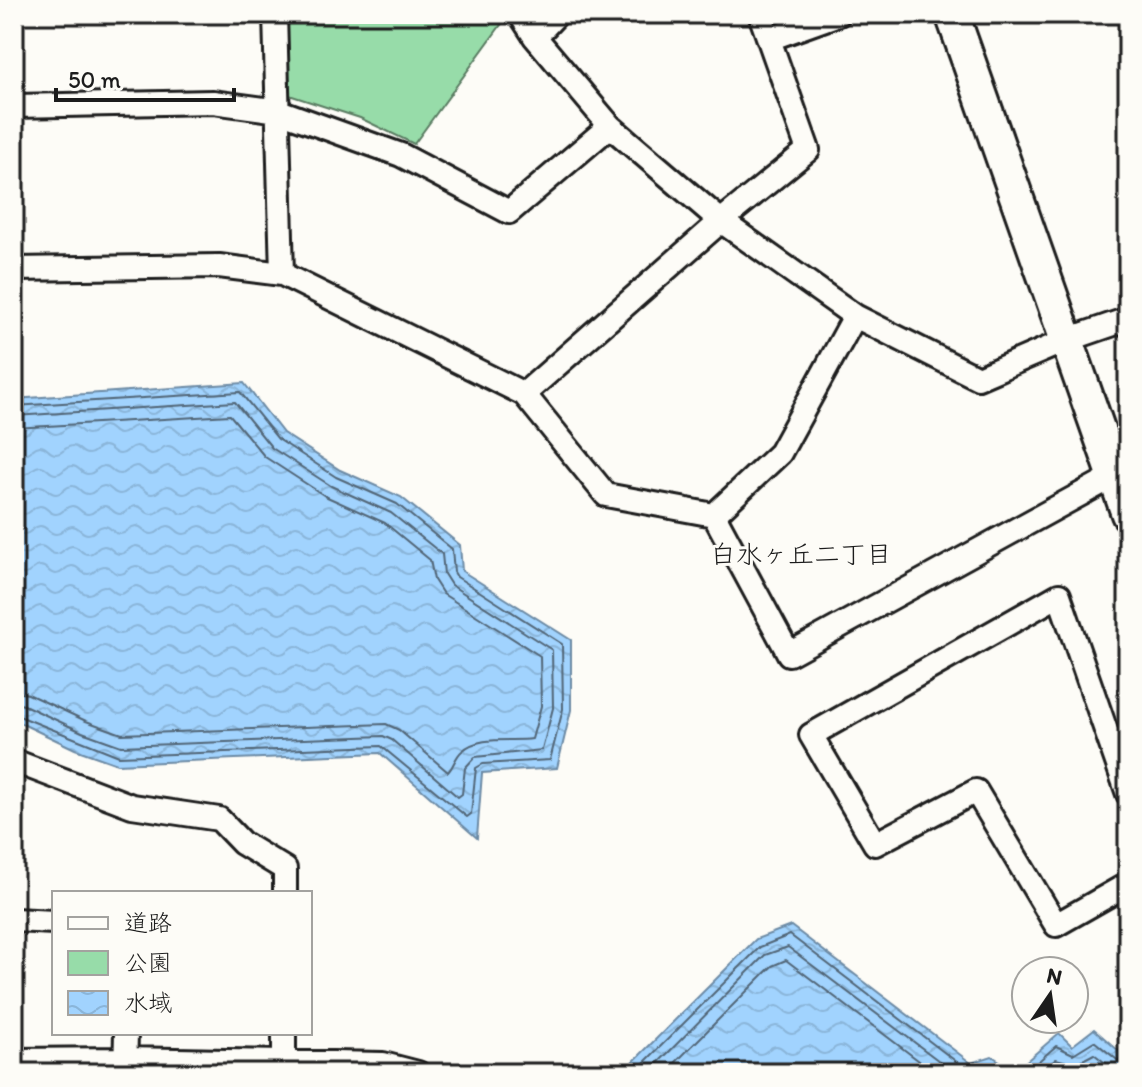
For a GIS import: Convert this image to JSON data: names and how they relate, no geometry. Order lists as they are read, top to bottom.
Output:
{
  "districts": ["白水ヶ丘二丁目"],
  "legend": ["道路", "公園", "水域"],
  "scale_bar": "50 m",
  "north": "top"
}
